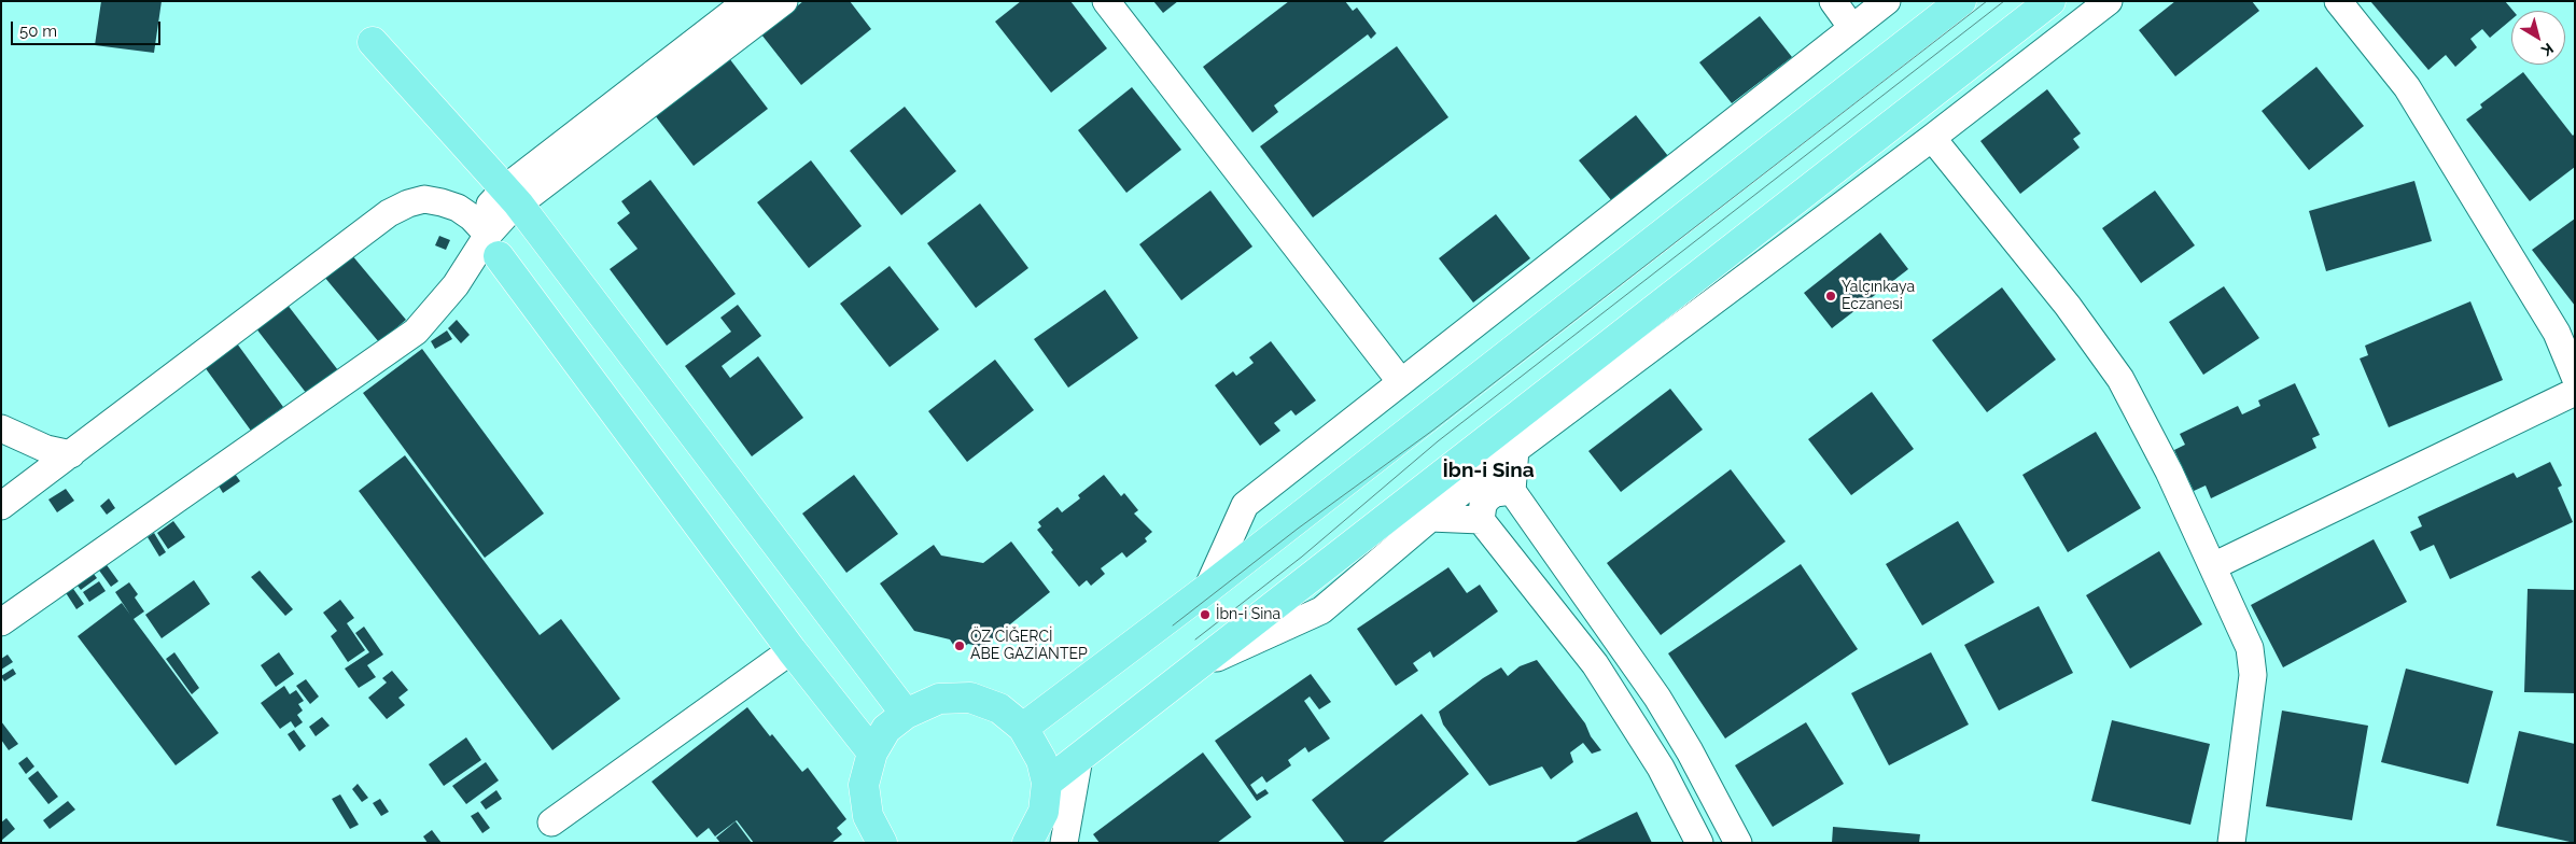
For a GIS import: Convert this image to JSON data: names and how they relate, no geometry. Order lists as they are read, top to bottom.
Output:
{
  "districts": ["İbn-i Sina"],
  "places": ["Yalçınkaya Eczanesi", "İbn-i Sina", "ÖZ CİĞERCİ ABE GAZİANTEP"],
  "scale_bar": "50 m",
  "north": "bottom right"
}
